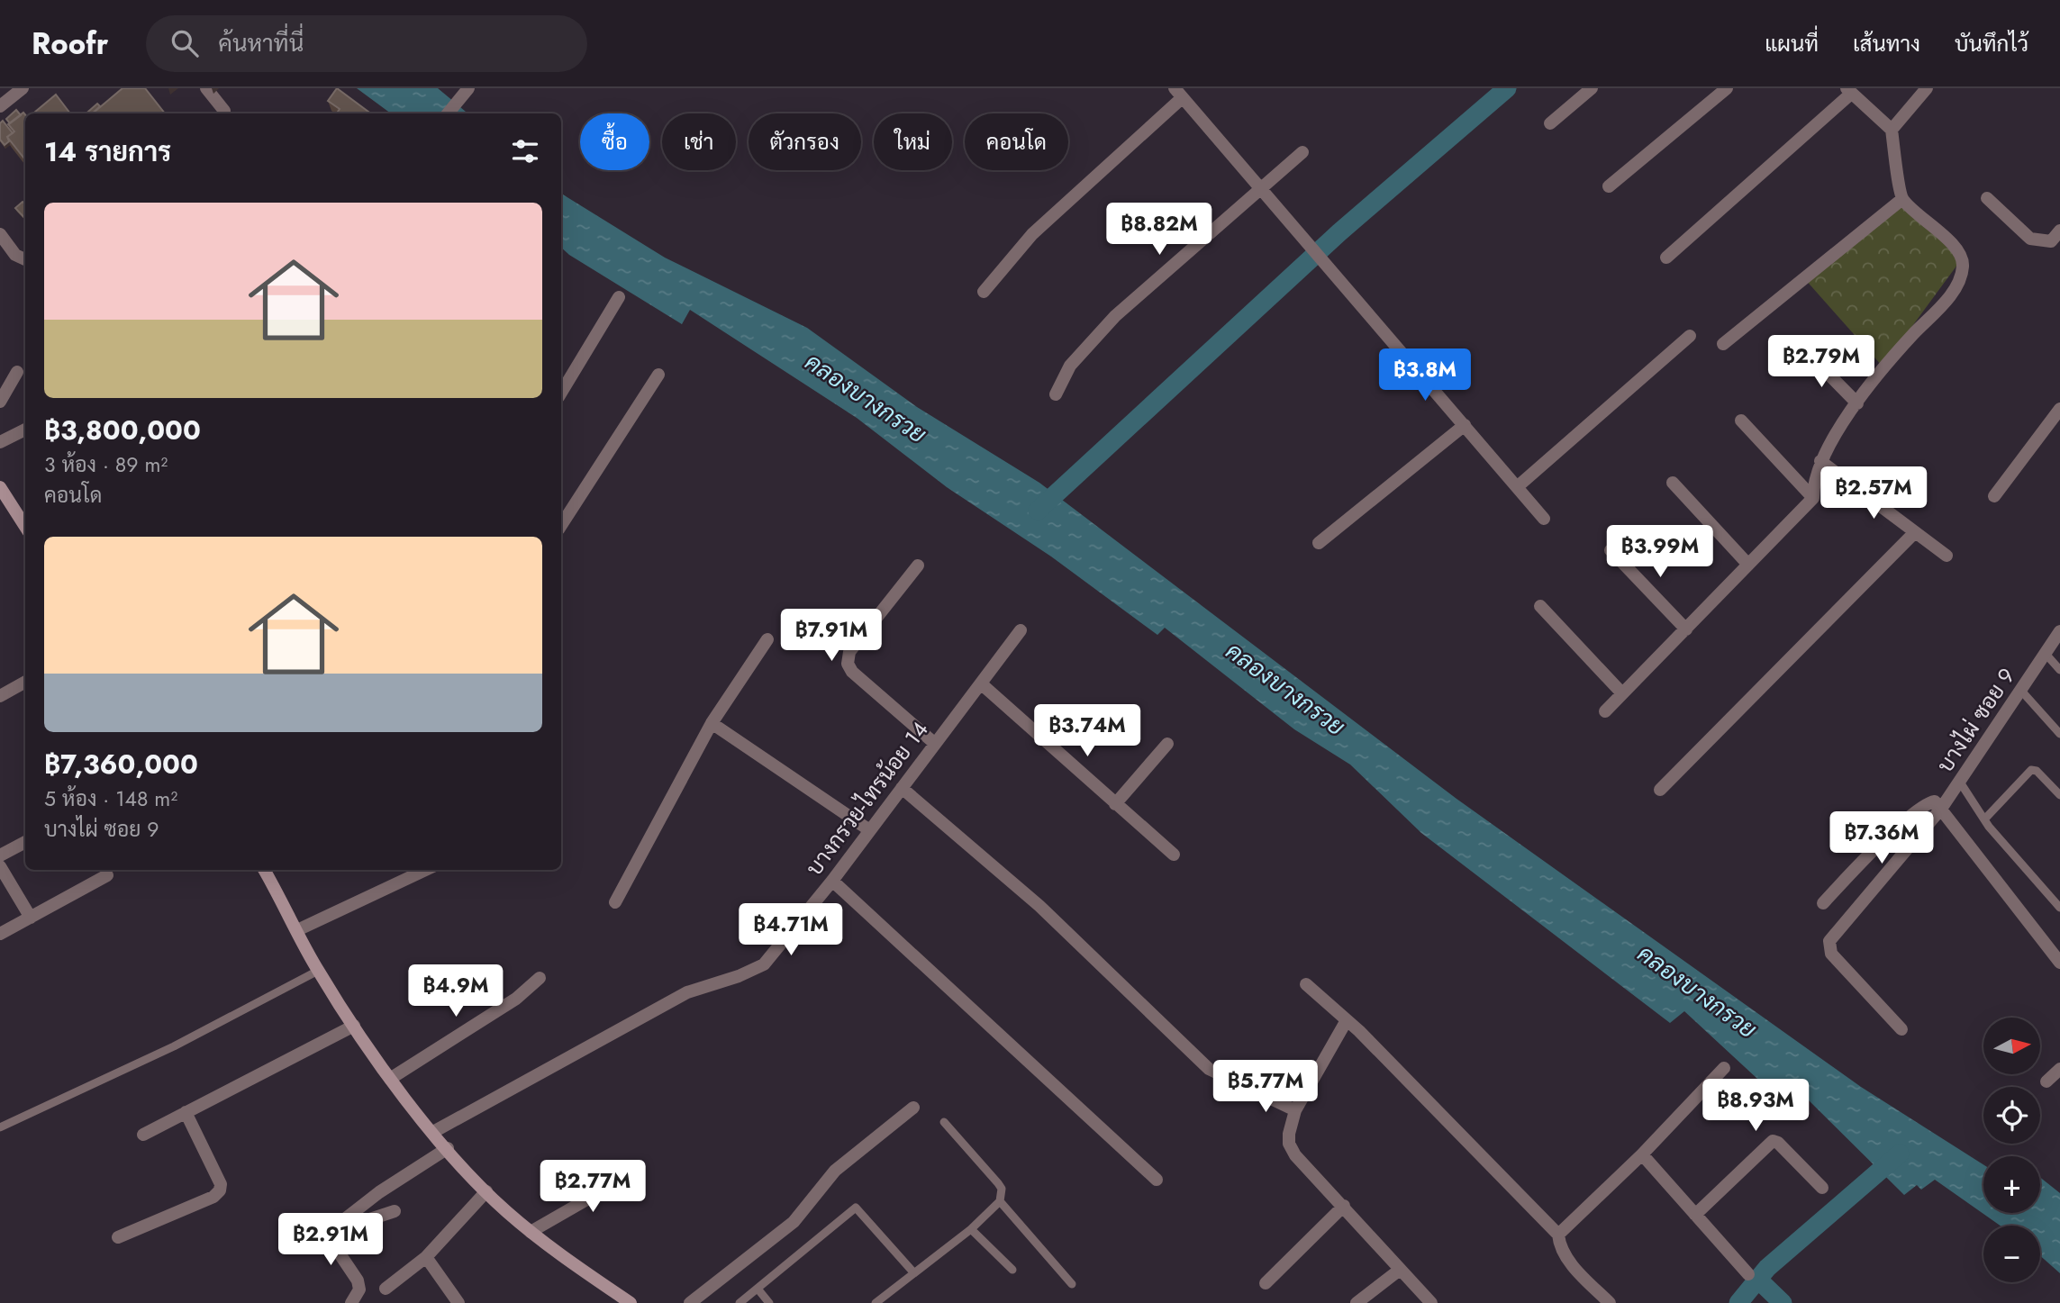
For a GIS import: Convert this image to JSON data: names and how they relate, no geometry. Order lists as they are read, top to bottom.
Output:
{
  "streets": {
    "street": ["บางไผ่ ซอย 9", "บางกรวย-ไทรน้อย 14"]
  },
  "water": ["คลองบางกรวย"],
  "north": "right",
  "page": {
    "header": "Roofr",
    "search": "ค้นหาที่นี่",
    "nav": ["แผนที่", "เส้นทาง", "บันทึกไว้"],
    "chip": [
      "ซื้อ",
      "เช่า",
      "ตัวกรอง",
      "ใหม่",
      "คอนโด"
    ],
    "heading": "14 รายการ",
    "list": [
      {
        "name": "฿3,800,000",
        "note": "3 ห้อง · 89 m² · คอนโด"
      },
      {
        "name": "฿7,360,000",
        "note": "5 ห้อง · 148 m² · บางไผ่ ซอย 9"
      }
    ],
    "price": [
      "฿8.82M",
      "฿2.79M",
      "฿3.8M",
      "฿2.57M",
      "฿3.99M",
      "฿7.91M",
      "฿3.74M",
      "฿7.36M",
      "฿4.71M",
      "฿4.9M",
      "฿5.77M",
      "฿8.93M",
      "฿2.77M",
      "฿2.91M"
    ],
    "map_buttons": ["+", "−"]
  }
}
